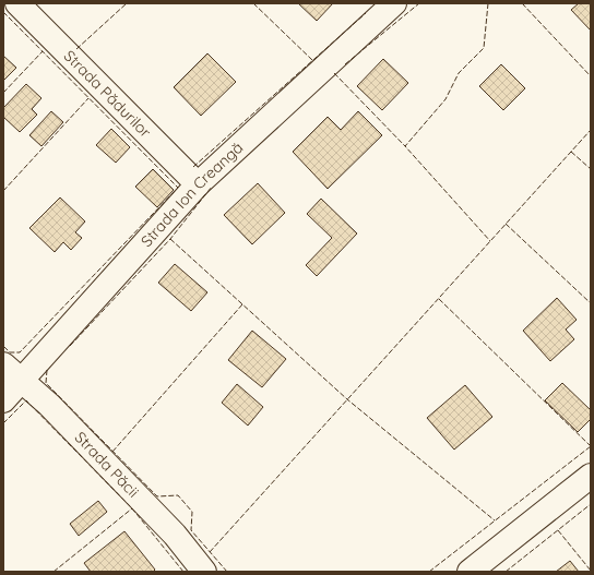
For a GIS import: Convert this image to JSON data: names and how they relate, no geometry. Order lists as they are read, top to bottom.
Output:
{
  "streets": {
    "street": ["Strada Pădurilor", "Strada Ion Creangă", "Strada Păcii"]
  },
  "crossings": [
    ["Strada Pădurilor", "Strada Ion Creangă"],
    ["Strada Ion Creangă", "Strada Păcii"]
  ]
}
